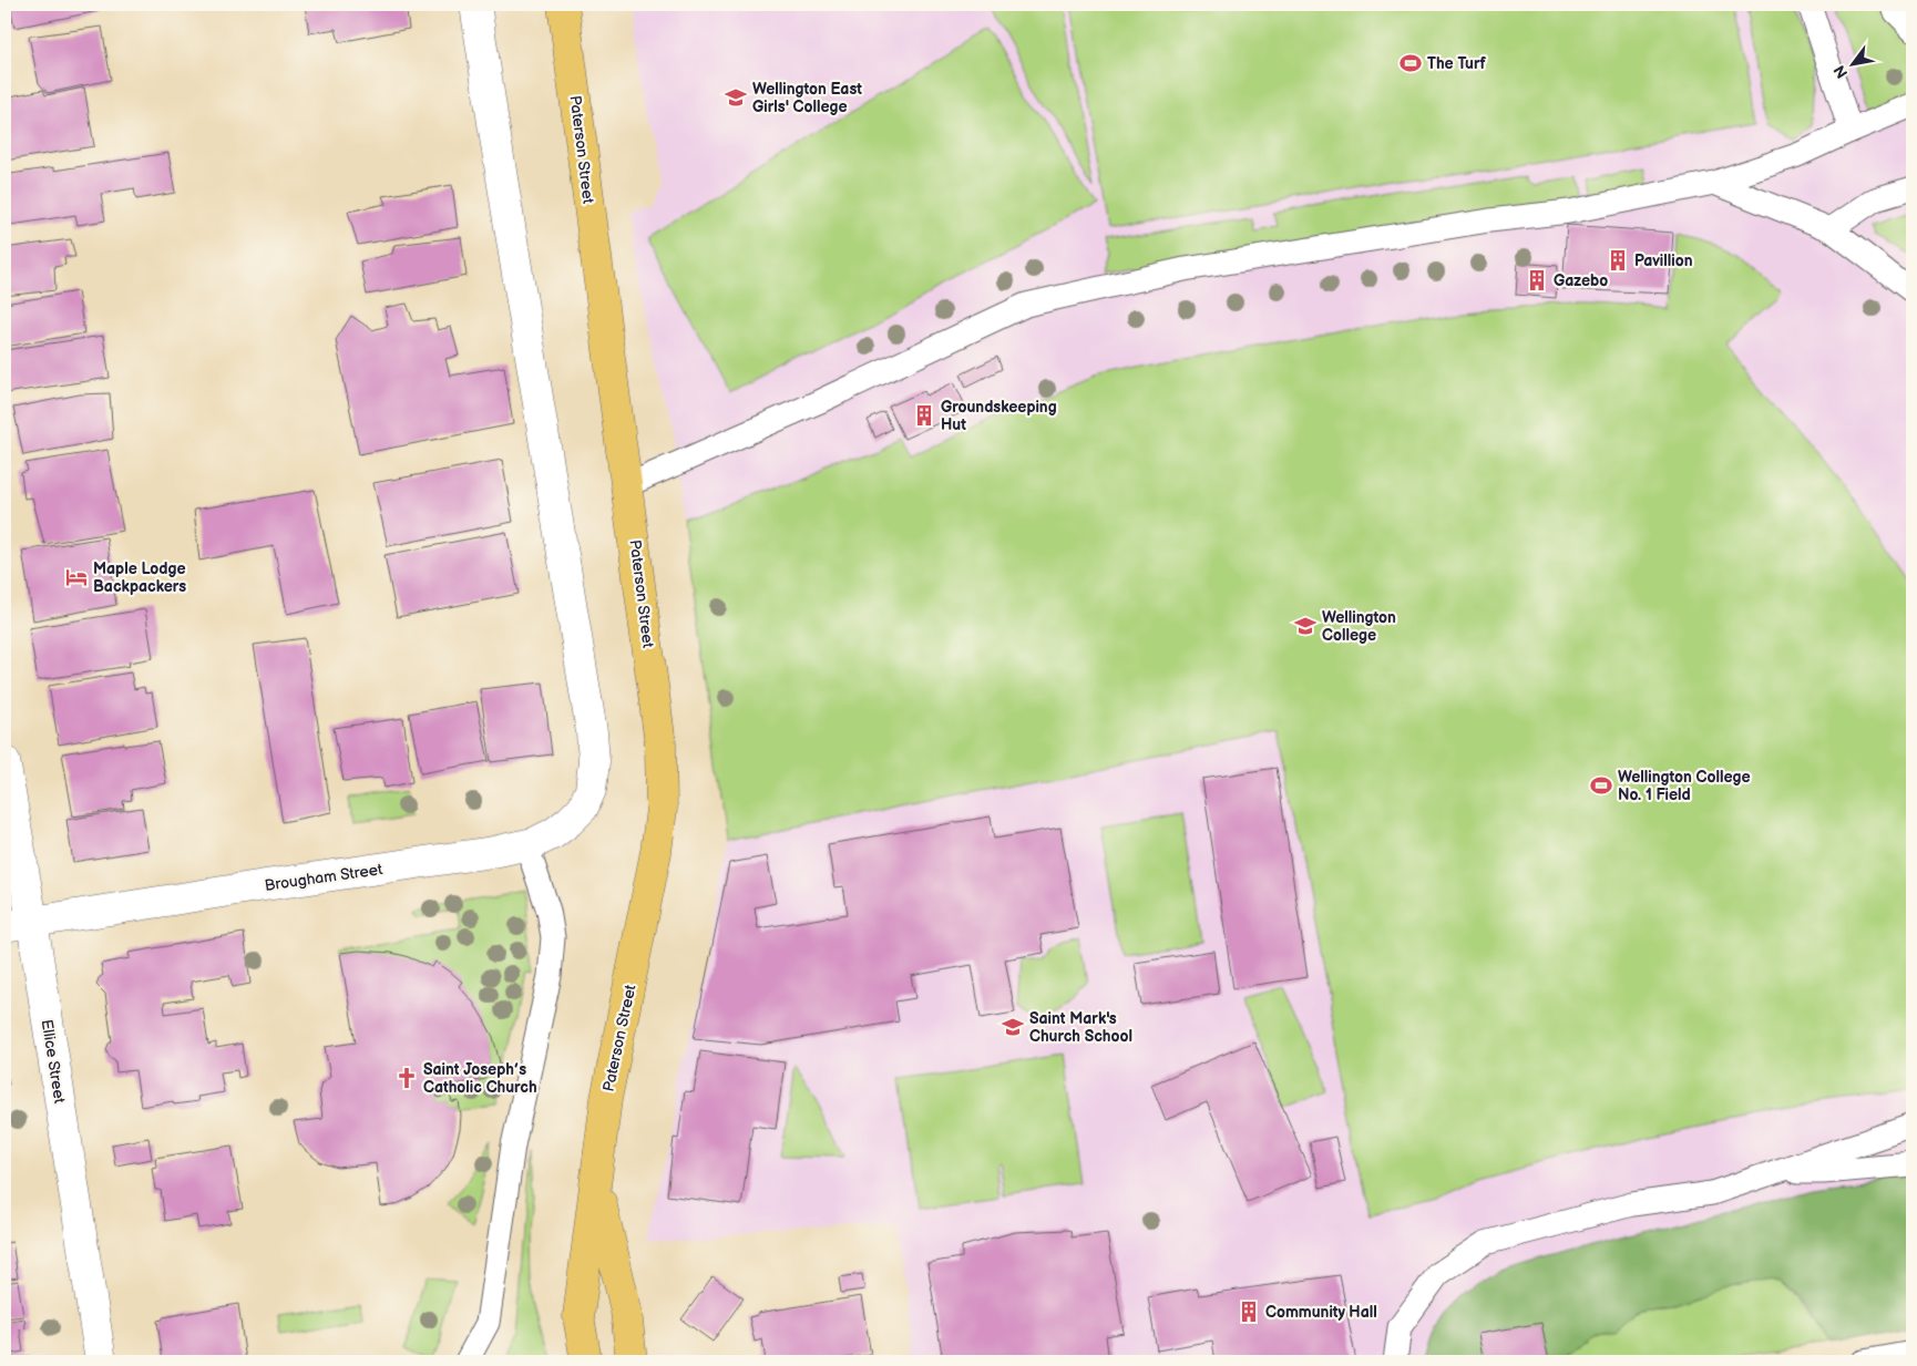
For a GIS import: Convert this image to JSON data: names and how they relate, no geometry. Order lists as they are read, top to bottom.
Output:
{
  "streets": {
    "highway": ["Paterson Street"],
    "street": ["Brougham Street", "Ellice Street"]
  },
  "crossings": [
    ["Brougham Street", "Ellice Street"]
  ],
  "places": {
    "sports": ["The Turf", "Wellington College No. 1 Field"],
    "school or university": ["Wellington East Girls' College", "Wellington College", "Saint Mark's Church School"],
    "building": [
      "Pavillion",
      "Gazebo",
      "Groundskeeping Hut",
      "Community Hall"
    ],
    "hotel": ["Maple Lodge Backpackers"],
    "church": ["Saint Joseph’s Catholic Church"]
  },
  "north": "bottom left"
}
